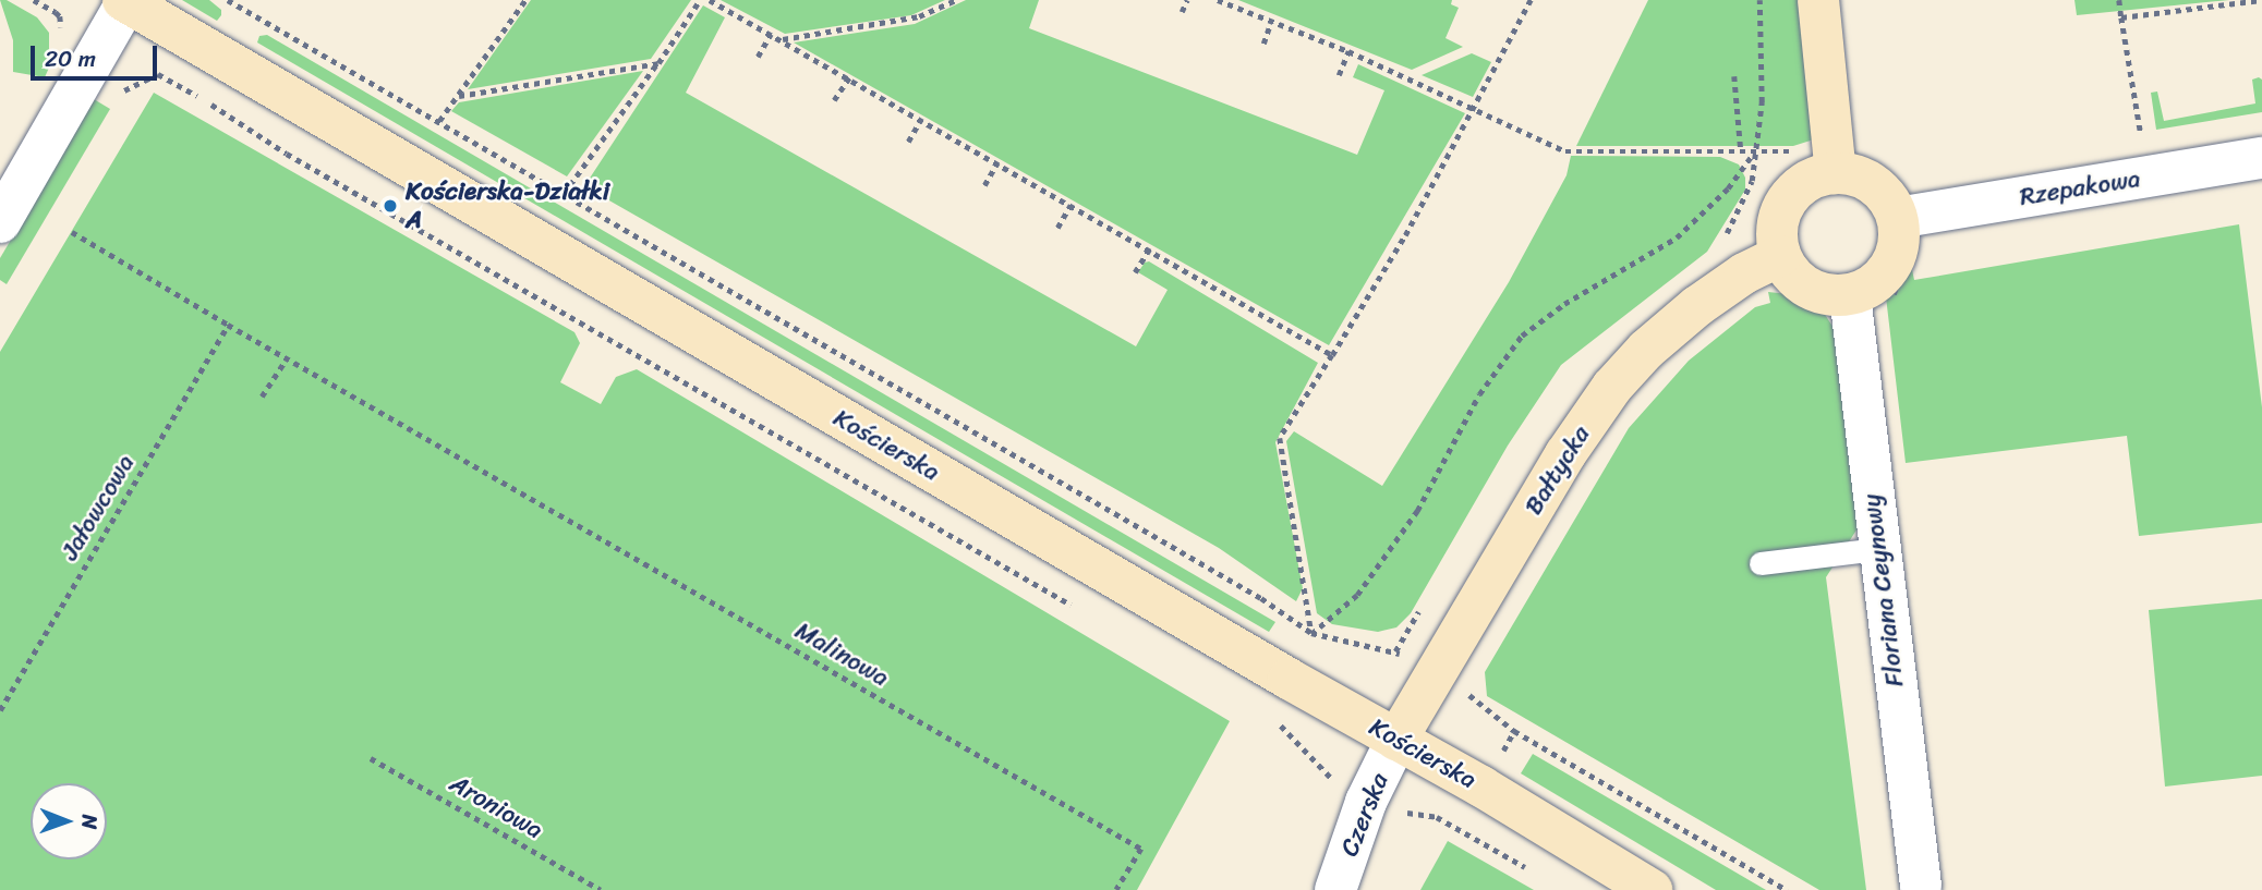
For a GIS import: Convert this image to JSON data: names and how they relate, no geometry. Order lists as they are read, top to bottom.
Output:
{
  "streets": {
    "main road": ["Kościerska", "Bałtycka"],
    "street": ["Rzepakowa", "Floriana Ceynowy", "Czerska"],
    "path": ["Jałowcowa", "Malinowa", "Aroniowa"]
  },
  "crossings": [
    ["Rzepakowa", "Bałtycka"],
    ["Rzepakowa", "Floriana Ceynowy"],
    ["Kościerska", "Bałtycka"],
    ["Kościerska", "Czerska"],
    ["Bałtycka", "Floriana Ceynowy"],
    ["Bałtycka", "Czerska"]
  ],
  "places": ["Kościerska-Działki A"],
  "scale_bar": "20 m",
  "north": "right"
}
